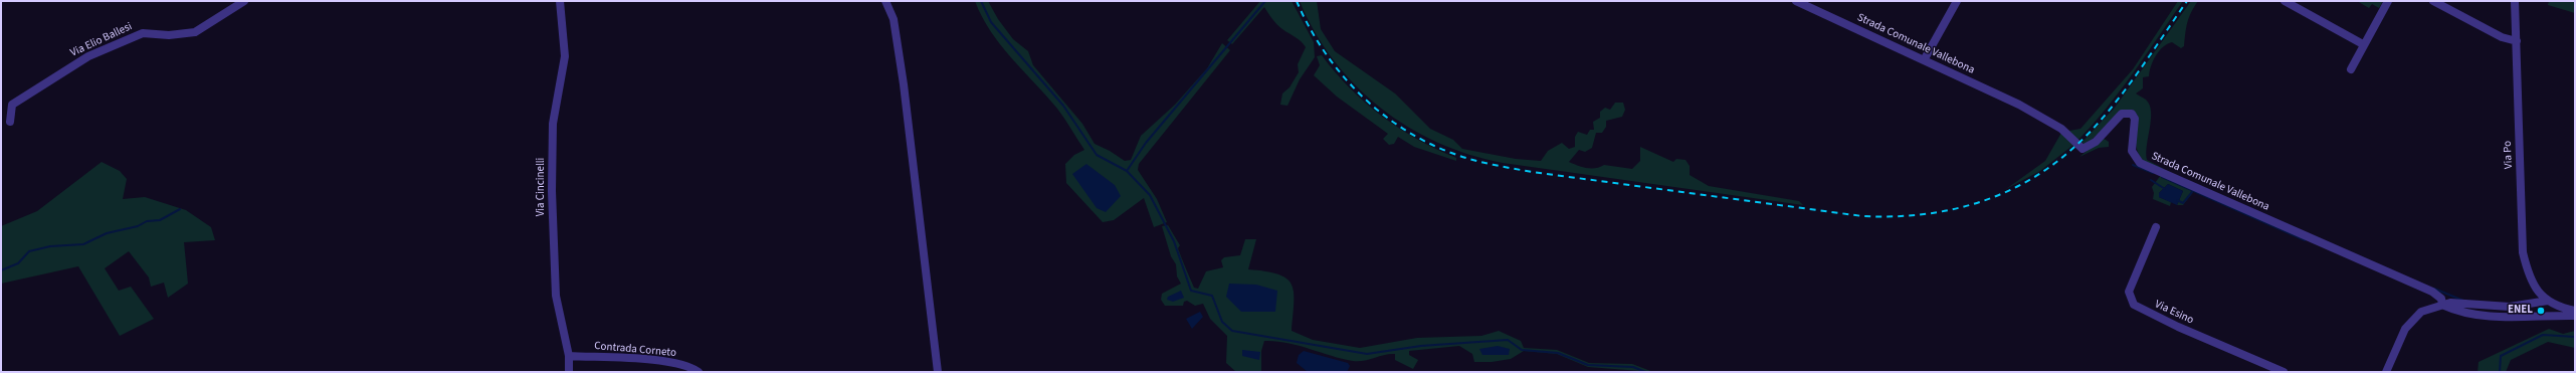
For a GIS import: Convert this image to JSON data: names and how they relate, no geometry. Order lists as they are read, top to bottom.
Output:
{
  "streets": {
    "street": [
      "Via Elio Ballesi",
      "Strada Comunale Vallebona",
      "Via Po",
      "Via Cincinelli",
      "Via Esino",
      "Contrada Corneto"
    ]
  },
  "crossings": [
    ["Via Cincinelli", "Contrada Corneto"]
  ],
  "places": ["ENEL"]
}
